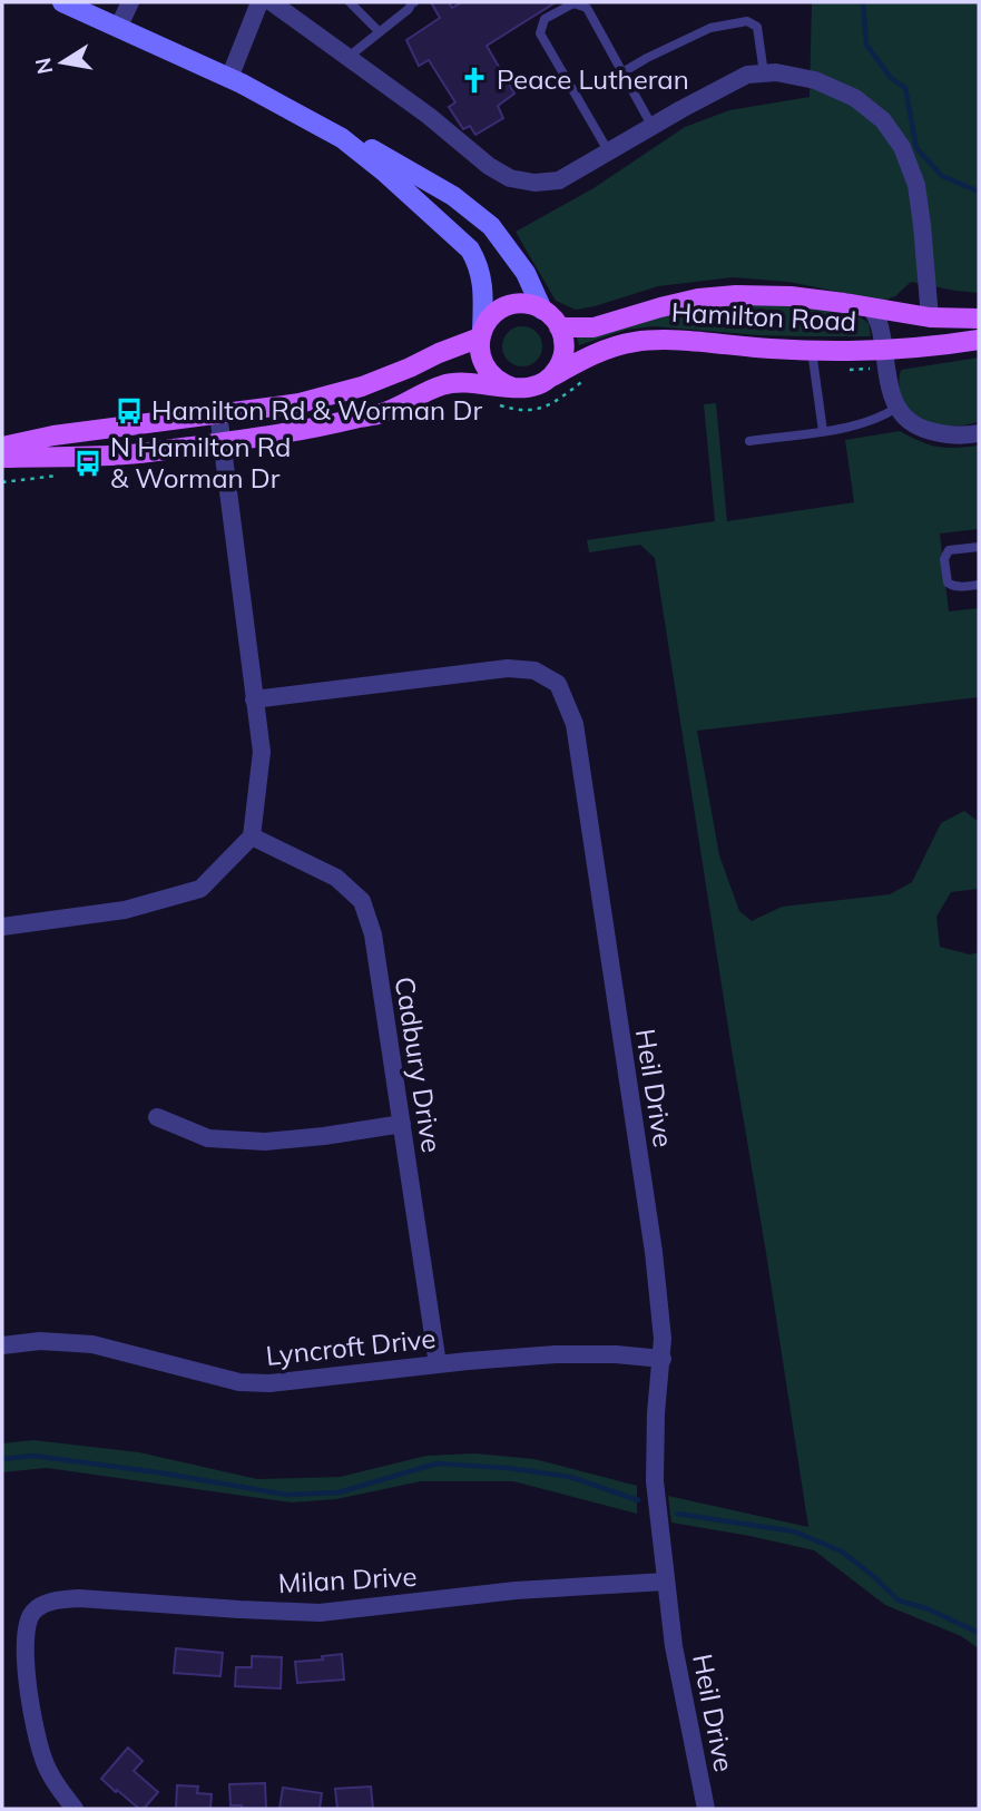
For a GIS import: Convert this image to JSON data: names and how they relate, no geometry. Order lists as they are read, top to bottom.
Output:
{
  "streets": {
    "main road": ["Hamilton Road"],
    "street": [
      "Cadbury Drive",
      "Heil Drive",
      "Lyncroft Drive",
      "Milan Drive"
    ]
  },
  "crossings": [
    ["Cadbury Drive", "Lyncroft Drive"],
    ["Heil Drive", "Lyncroft Drive"],
    ["Heil Drive", "Milan Drive"]
  ],
  "places": {
    "church": ["Peace Lutheran"],
    "bus stop": ["Hamilton Rd & Worman Dr", "N Hamilton Rd & Worman Dr"]
  },
  "north": "left"
}
